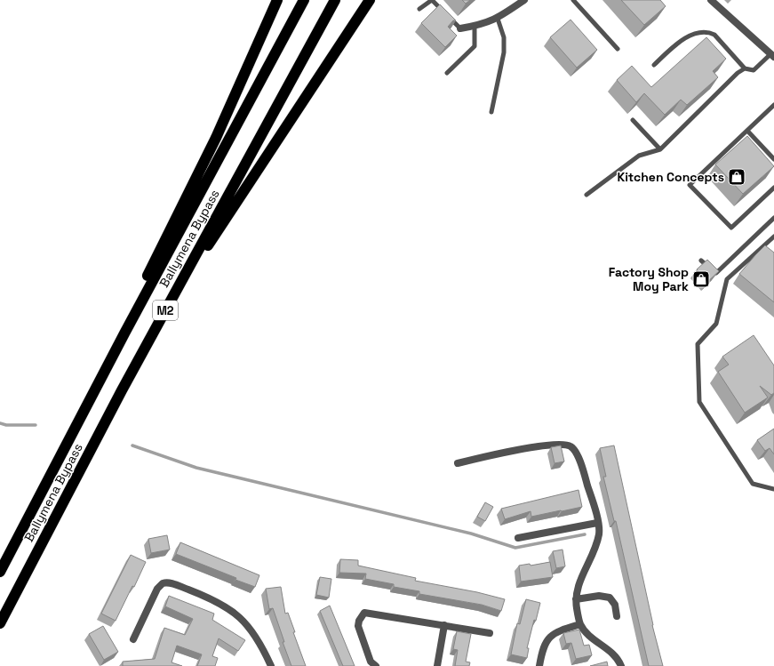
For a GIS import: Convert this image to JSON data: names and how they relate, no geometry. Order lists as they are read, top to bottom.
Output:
{
  "streets": {
    "highway": ["Ballymena Bypass", "M2"]
  },
  "crossings": [
    ["Ballymena Bypass", "M2"]
  ],
  "places": {
    "shop": ["Kitchen Concepts", "Factory Shop Moy Park"]
  }
}
